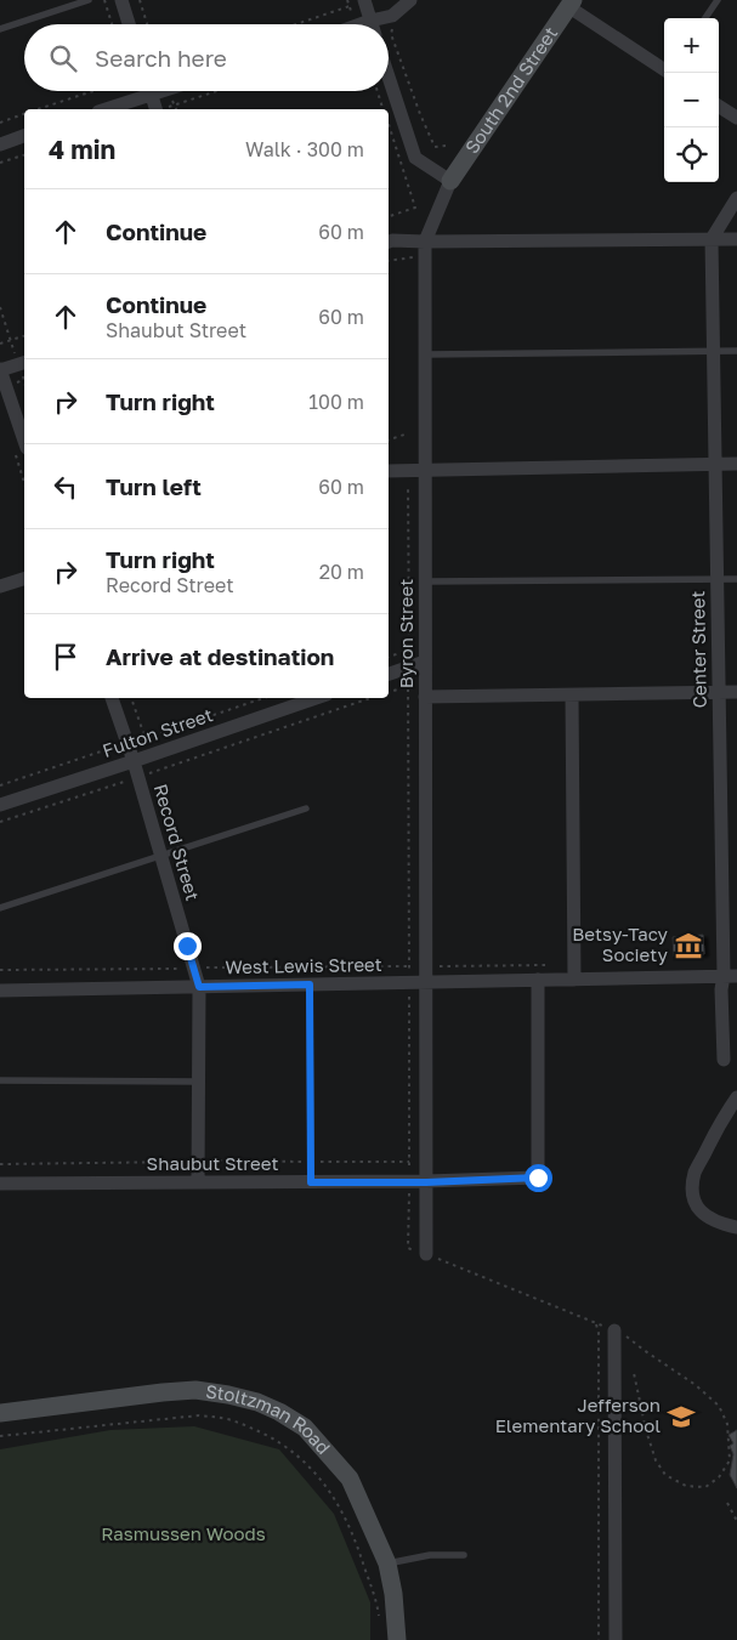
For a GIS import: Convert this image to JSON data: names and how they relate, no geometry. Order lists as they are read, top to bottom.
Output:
{
  "streets": {
    "street": [
      "South 2nd Street",
      "Byron Street",
      "Center Street",
      "Fulton Street",
      "Record Street",
      "West Lewis Street",
      "Shaubut Street",
      "Stoltzman Road"
    ]
  },
  "crossings": [
    ["South 2nd Street", "Byron Street"],
    ["Byron Street", "West Lewis Street"],
    ["Byron Street", "Shaubut Street"],
    ["Center Street", "West Lewis Street"],
    ["Fulton Street", "Record Street"],
    ["Record Street", "West Lewis Street"],
    ["Record Street", "Shaubut Street"],
    ["West Lewis Street", "Shaubut Street"]
  ],
  "parks": ["Rasmussen Woods"],
  "places": {
    "museum": ["Betsy-Tacy Society"],
    "school or university": ["Jefferson Elementary School"]
  },
  "page": {
    "map_buttons": ["+", "−"],
    "search": "Search here",
    "heading": ["4 min", "Walk · 300 m"],
    "list": [
      ["Continue", "60 m"],
      ["Continue", "Shaubut Street", "60 m"],
      ["Turn right", "100 m"],
      ["Turn left", "60 m"],
      ["Turn right", "Record Street", "20 m"],
      "Arrive at destination"
    ]
  }
}
